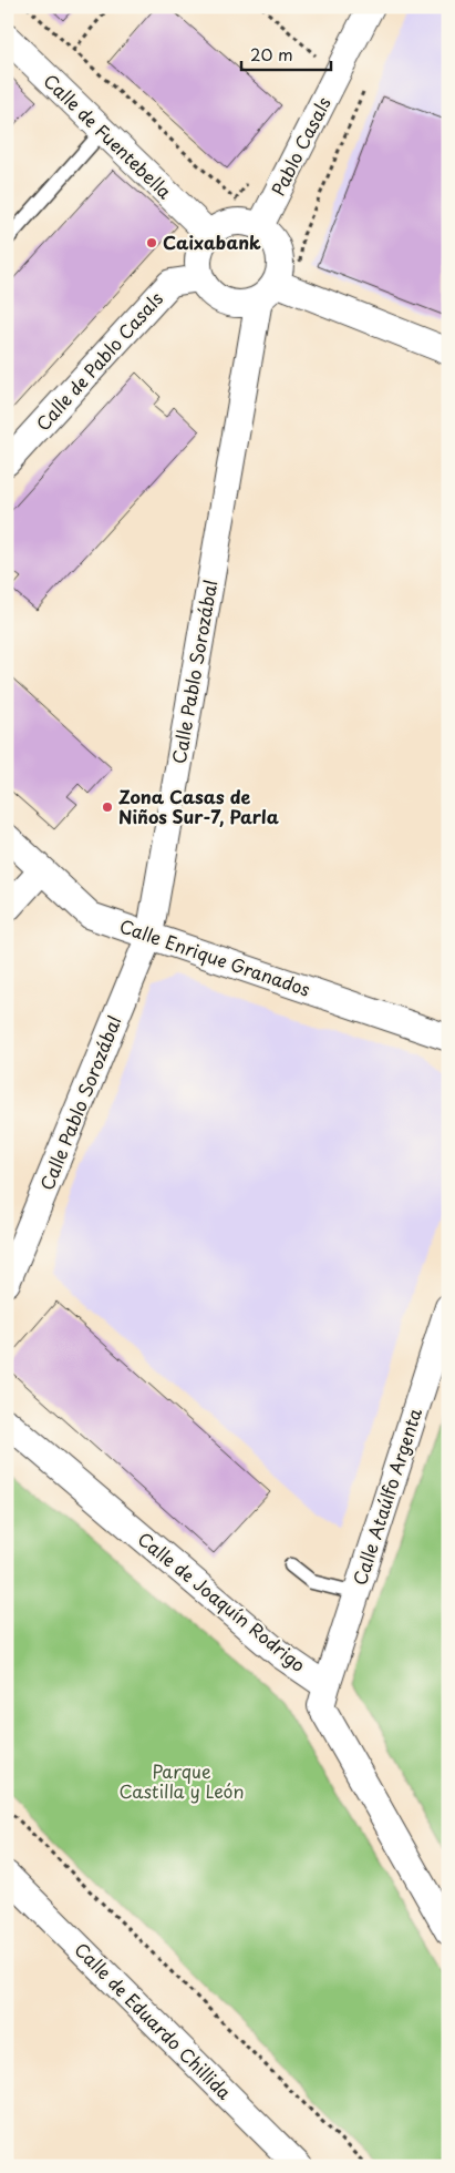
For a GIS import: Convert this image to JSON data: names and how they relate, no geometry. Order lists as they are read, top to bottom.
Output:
{
  "streets": {
    "street": [
      "Calle de Fuentebella",
      "Pablo Casals",
      "Calle de Pablo Casals",
      "Calle Pablo Sorozábal",
      "Calle Enrique Granados",
      "Calle Ataúlfo Argenta",
      "Calle de Joaquín Rodrigo",
      "Calle de Eduardo Chillida"
    ]
  },
  "crossings": [
    ["Calle de Fuentebella", "Pablo Casals"],
    ["Calle de Fuentebella", "Calle de Pablo Casals"],
    ["Calle de Fuentebella", "Calle Pablo Sorozábal"],
    ["Pablo Casals", "Calle de Pablo Casals"],
    ["Pablo Casals", "Calle Pablo Sorozábal"],
    ["Calle de Pablo Casals", "Calle Pablo Sorozábal"],
    ["Calle Pablo Sorozábal", "Calle Enrique Granados"],
    ["Calle Ataúlfo Argenta", "Calle de Joaquín Rodrigo"]
  ],
  "parks": ["Parque Castilla y León"],
  "places": ["Caixabank", "Zona Casas de Niños Sur-7, Parla"],
  "scale_bar": "20 m"
}
